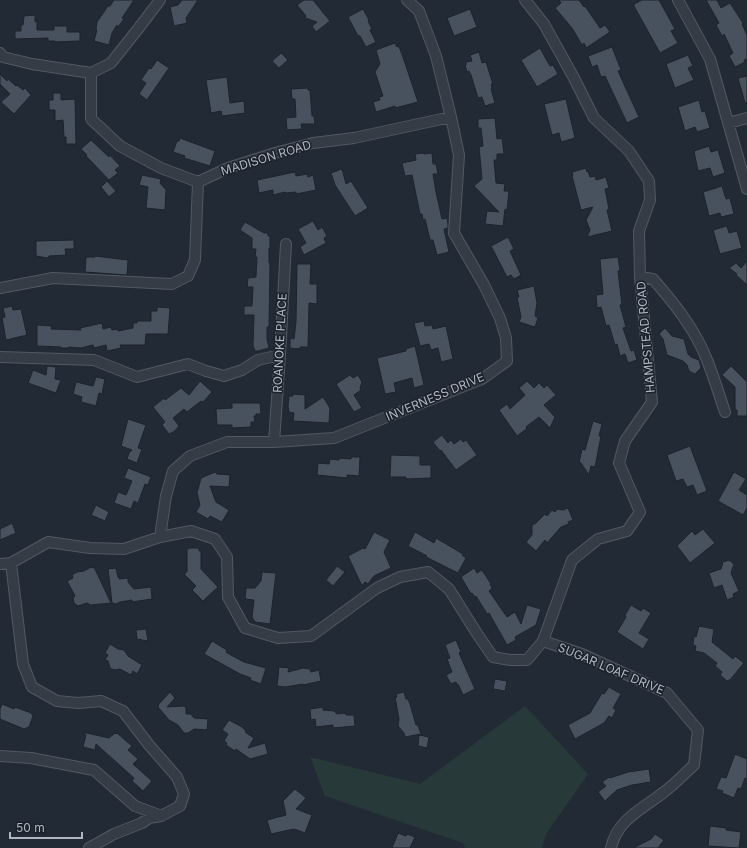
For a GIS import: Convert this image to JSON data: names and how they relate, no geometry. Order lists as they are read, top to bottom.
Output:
{
  "streets": {
    "street": [
      "MADISON ROAD",
      "HAMPSTEAD ROAD",
      "ROANOKE PLACE",
      "INVERNESS DRIVE",
      "SUGAR LOAF DRIVE"
    ]
  },
  "crossings": [
    ["MADISON ROAD", "INVERNESS DRIVE"],
    ["HAMPSTEAD ROAD", "INVERNESS DRIVE"],
    ["HAMPSTEAD ROAD", "SUGAR LOAF DRIVE"],
    ["ROANOKE PLACE", "INVERNESS DRIVE"]
  ],
  "scale_bar": "50 m"
}
